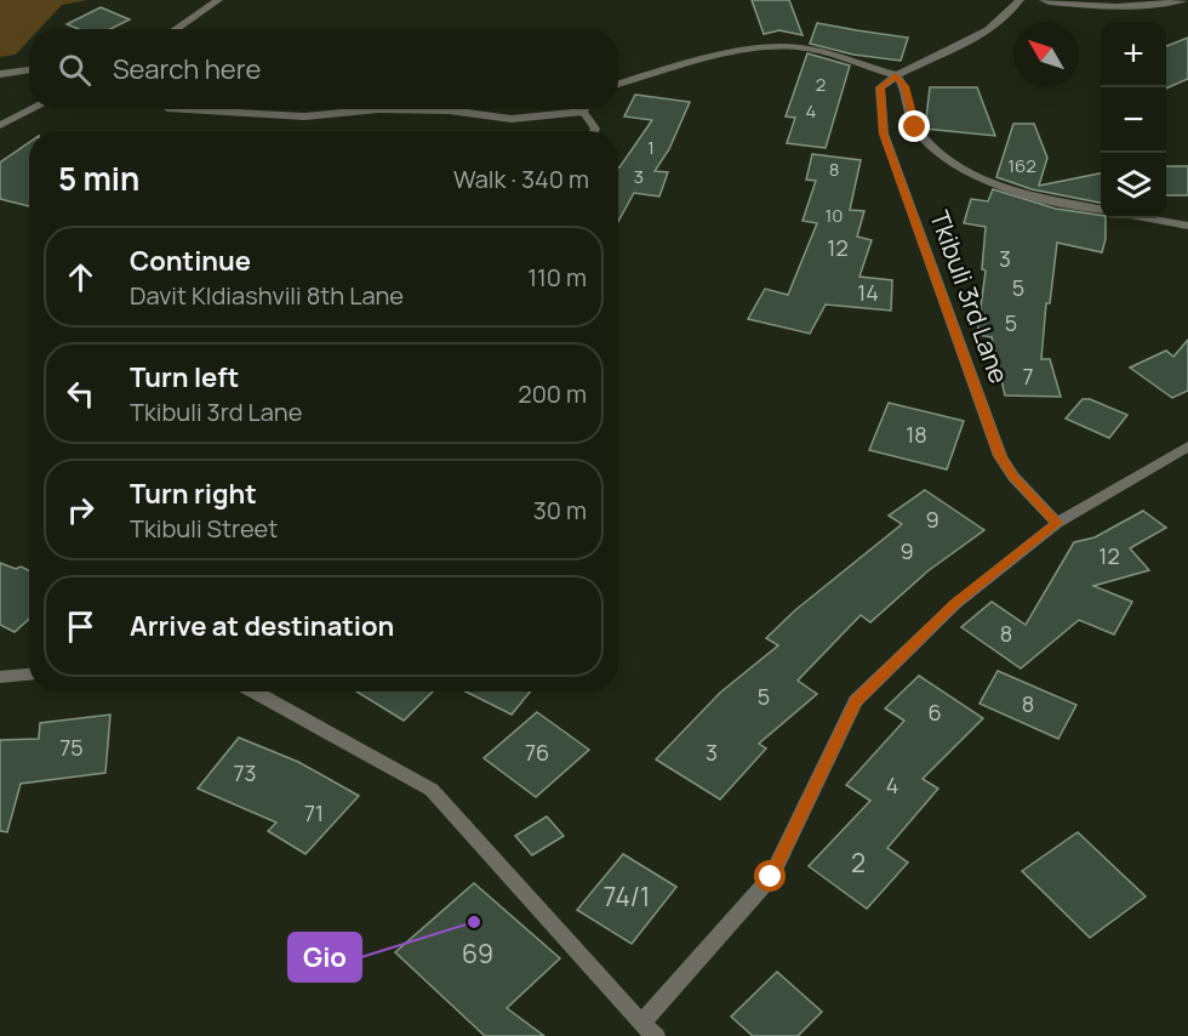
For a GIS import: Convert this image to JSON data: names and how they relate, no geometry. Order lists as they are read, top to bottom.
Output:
{
  "streets": {
    "street": ["Tkibuli 3rd Lane"]
  },
  "places": ["Gio"],
  "house_numbers": [
    "2",
    "4",
    "1",
    "162",
    "8",
    "3",
    "10",
    "12",
    "3",
    "5",
    "14",
    "5",
    "7",
    "18",
    "9",
    "9",
    "12",
    "8",
    "5",
    "8",
    "6",
    "75",
    "76",
    "3",
    "73",
    "4",
    "71",
    "2",
    "74/1",
    "69"
  ],
  "north": "top left",
  "page": {
    "map_buttons": ["+", "−"],
    "search": "Search here",
    "heading": ["5 min", "Walk · 340 m"],
    "list": [
      ["Continue", "Davit Kldiashvili 8th Lane", "110 m"],
      ["Turn left", "Tkibuli 3rd Lane", "200 m"],
      ["Turn right", "Tkibuli Street", "30 m"],
      "Arrive at destination"
    ]
  }
}
